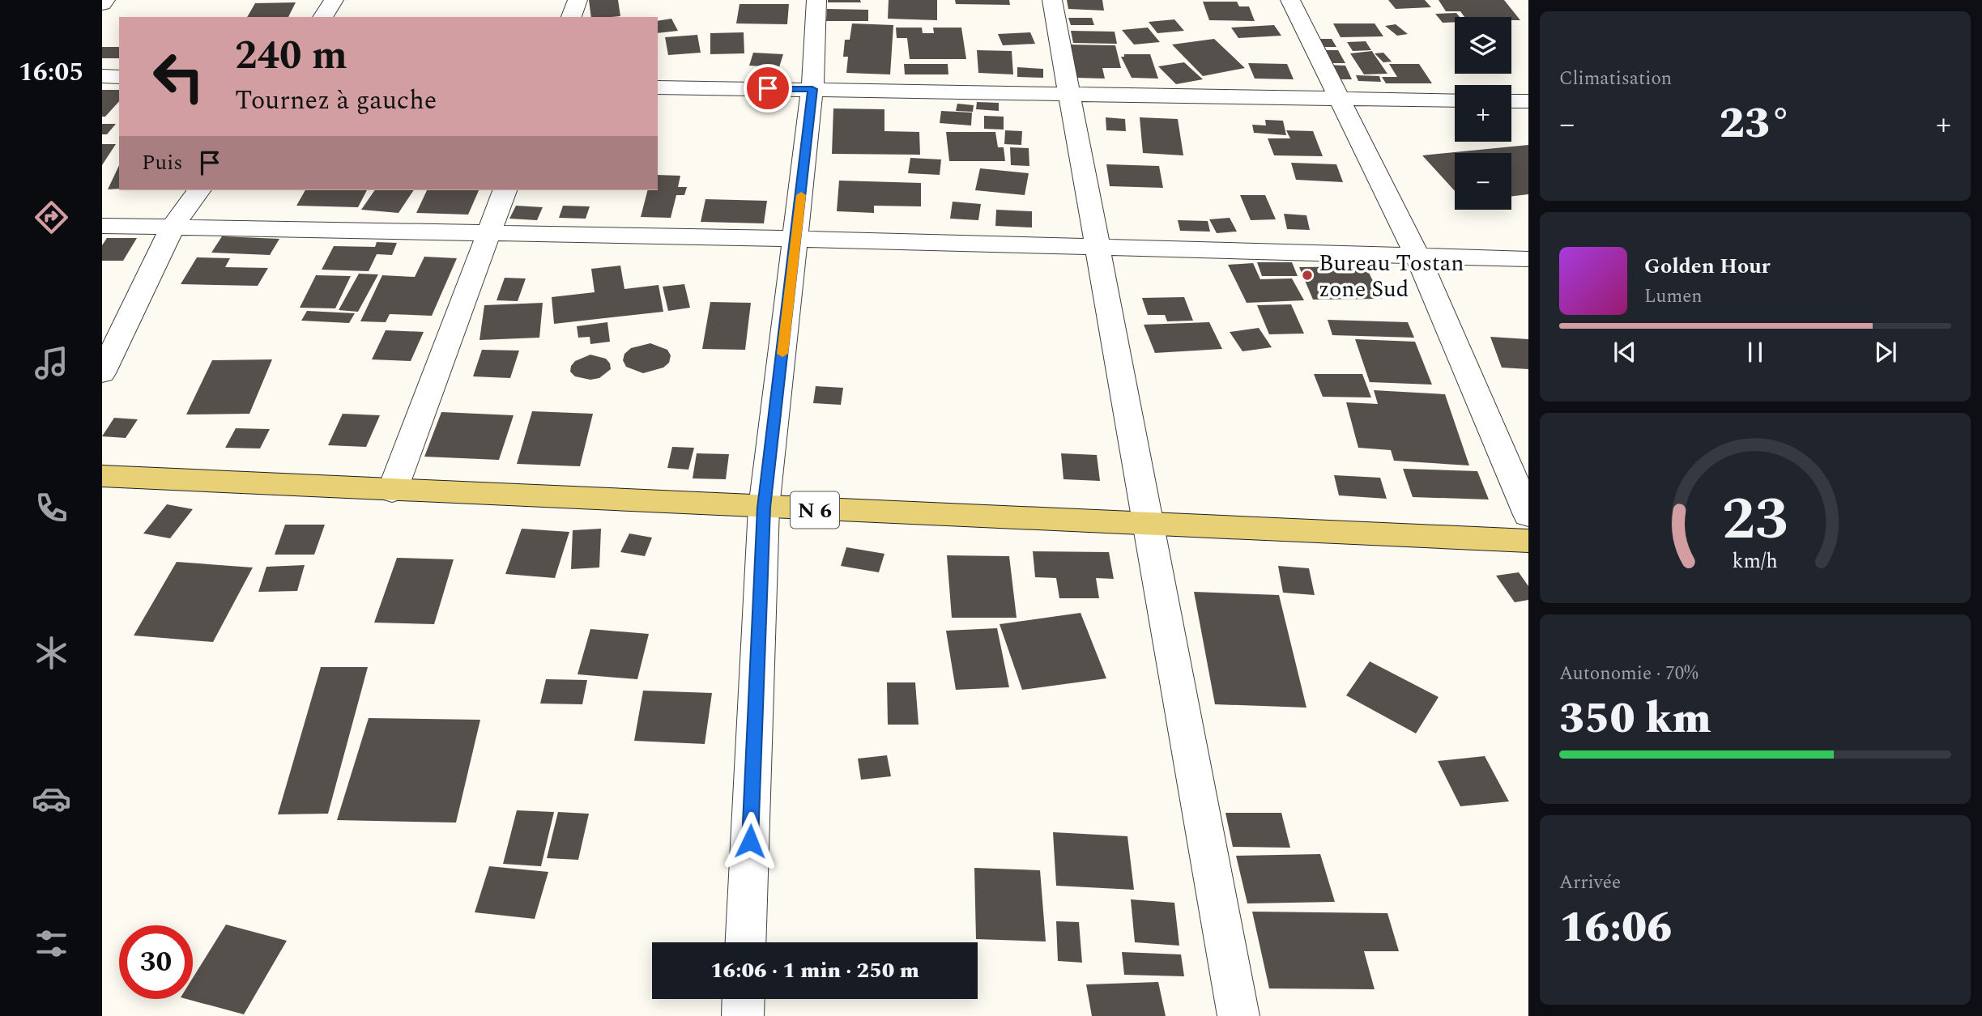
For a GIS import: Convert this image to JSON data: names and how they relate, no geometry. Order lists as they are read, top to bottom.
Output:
{
  "streets": {
    "main road": ["N 6"]
  },
  "places": ["Bureau Tostan zone Sud"],
  "page": {
    "tabs": "16:05",
    "tile": [
      "Climatisation",
      ["Autonomie · 70%", "350 km"],
      ["Arrivée", "16:06"]
    ],
    "map_buttons": ["+", "−"],
    "turn": ["240 m", "Tournez à gauche"],
    "heat": ["−", "23°", "+"],
    "then": "Puis",
    "song": ["Golden Hour", "Lumen"],
    "limit": "30",
    "trip": "16:06 · 1 min · 250 m",
    "gauge": ["23", "km/h"]
  }
}
